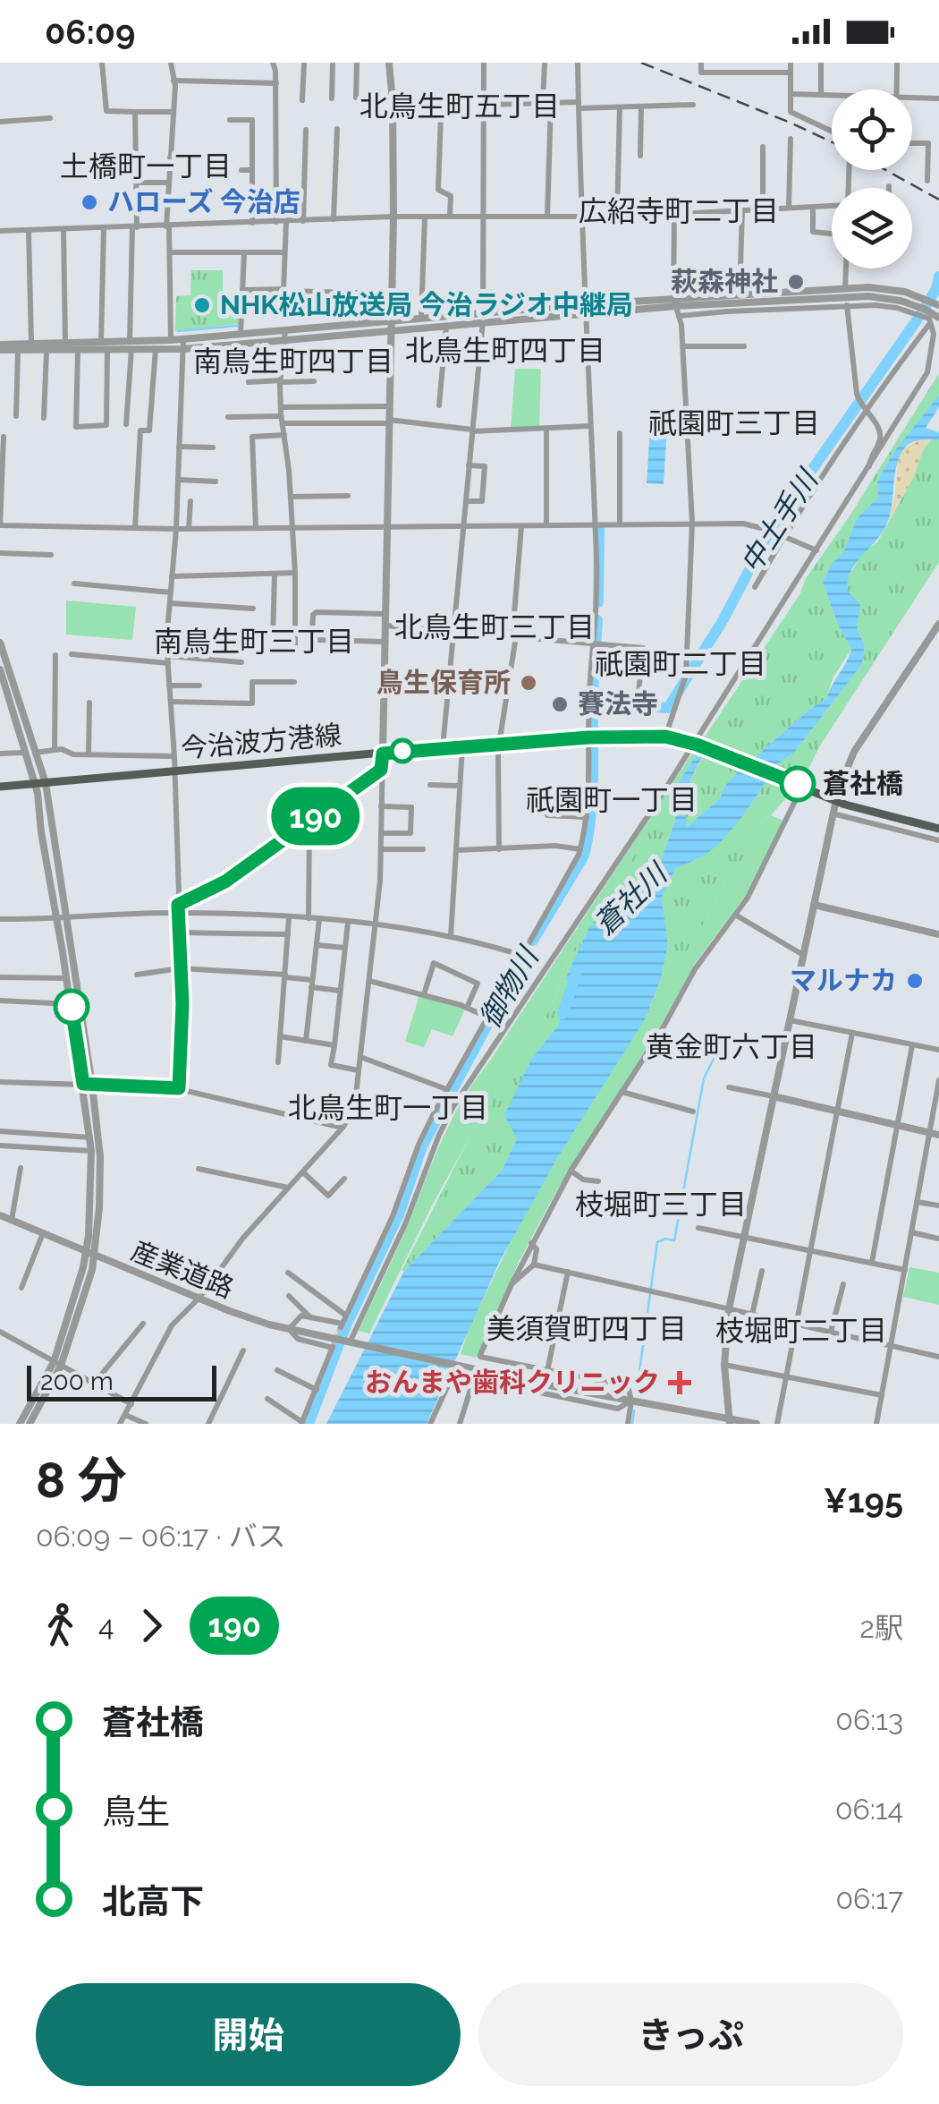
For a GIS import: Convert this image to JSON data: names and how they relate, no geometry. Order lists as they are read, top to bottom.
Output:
{
  "streets": {
    "main road": ["今治波方港線"],
    "street": ["産業道路"]
  },
  "districts": [
    "北鳥生町五丁目",
    "土橋町一丁目",
    "広紹寺町二丁目",
    "北鳥生町四丁目",
    "南鳥生町四丁目",
    "祇園町三丁目",
    "北鳥生町三丁目",
    "南鳥生町三丁目",
    "祇園町二丁目",
    "祇園町一丁目",
    "黄金町六丁目",
    "北鳥生町一丁目",
    "枝堀町三丁目",
    "美須賀町四丁目",
    "枝堀町二丁目"
  ],
  "water": ["中土手川", "蒼社川", "御物川"],
  "places": {
    "other": [
      "ハローズ 今治店",
      "萩森神社",
      "NHK松山放送局 今治ラジオ中継局",
      "鳥生保育所",
      "賽法寺",
      "蒼社橋",
      "マルナカ"
    ],
    "health": ["おんまや歯科クリニック"]
  },
  "lines": ["bus line 190"],
  "scale_bar": "200 m",
  "page": {
    "status": "06:09",
    "on_map": "190",
    "scale": "200 m",
    "heading": ["8 分", "06:09 – 06:17 · バス", "¥195"],
    "legs": ["4", "190", "2駅"],
    "list": [
      {
        "name": "蒼社橋",
        "value": "06:13"
      },
      {
        "name": "鳥生",
        "value": "06:14"
      },
      {
        "name": "北高下",
        "value": "06:17"
      }
    ],
    "buttons": ["開始", "きっぷ"]
  }
}
